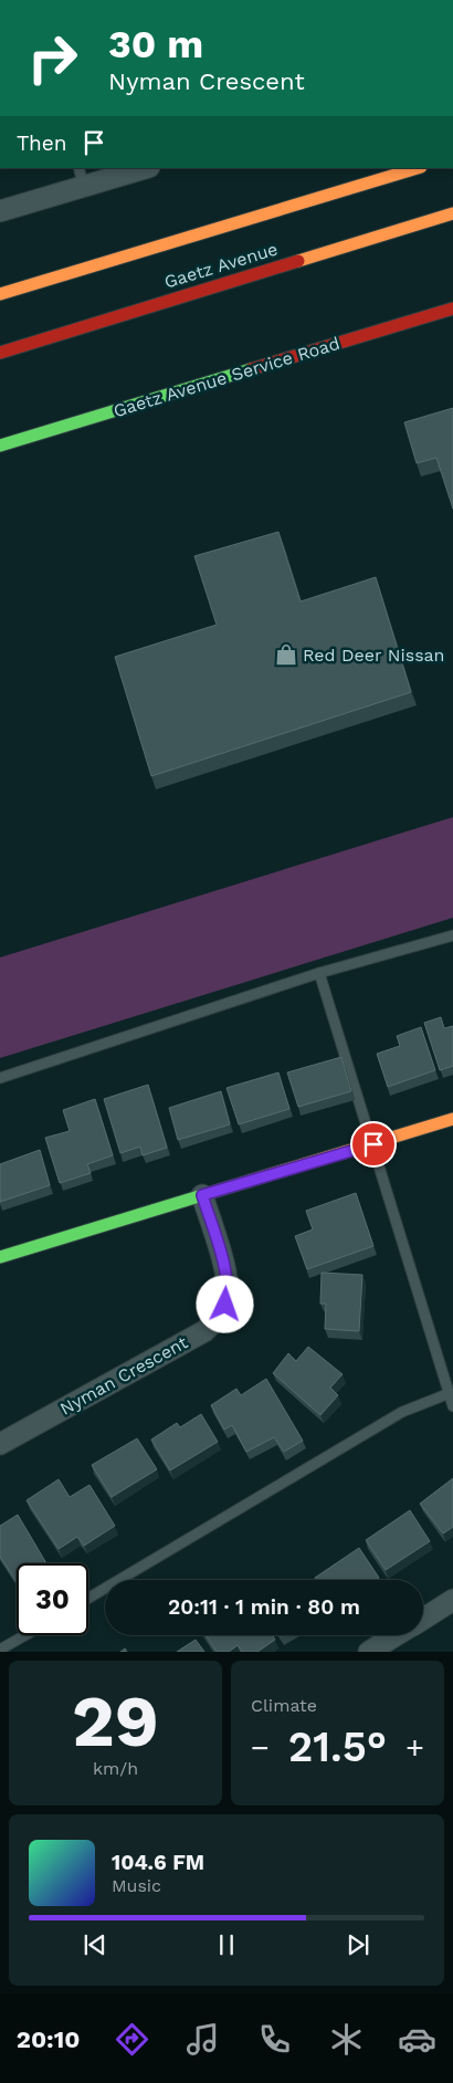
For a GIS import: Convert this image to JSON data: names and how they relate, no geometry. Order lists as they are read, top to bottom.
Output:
{
  "streets": {
    "street": ["Gaetz Avenue", "Gaetz Avenue Service Road", "Nyman Crescent"]
  },
  "places": {
    "shop": ["Red Deer Nissan"]
  },
  "page": {
    "turn": ["30 m", "Nyman Crescent"],
    "then": "Then",
    "limit": "30",
    "trip": "20:11 · 1 min · 80 m",
    "tile": [
      ["29", "km/h"],
      "Climate"
    ],
    "heat": ["−", "21.5°", "+"],
    "song": ["104.6 FM", "Music"],
    "tabs": "20:10"
  }
}
